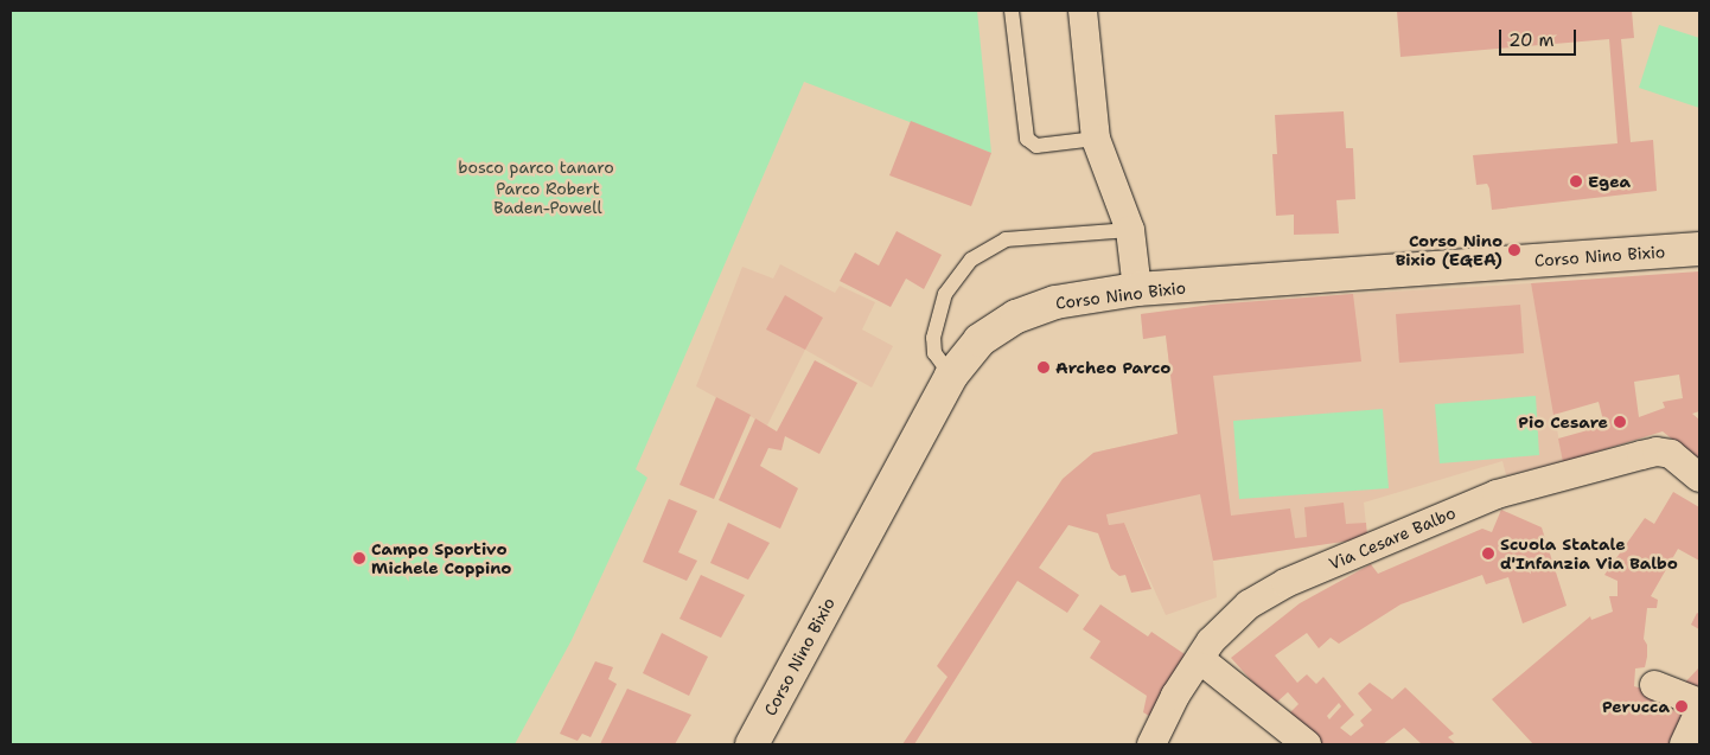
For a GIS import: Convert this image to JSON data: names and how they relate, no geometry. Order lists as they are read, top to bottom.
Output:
{
  "streets": {
    "main road": ["Corso Nino Bixio"],
    "street": ["Via Cesare Balbo"]
  },
  "parks": ["bosco parco tanaro", "Parco Robert Baden-Powell"],
  "places": [
    "Egea",
    "Corso Nino Bixio (EGEA)",
    "Archeo Parco",
    "Pio Cesare",
    "Scuola Statale d'Infanzia Via Balbo",
    "Campo Sportivo Michele Coppino",
    "Perucca"
  ],
  "scale_bar": "20 m"
}
